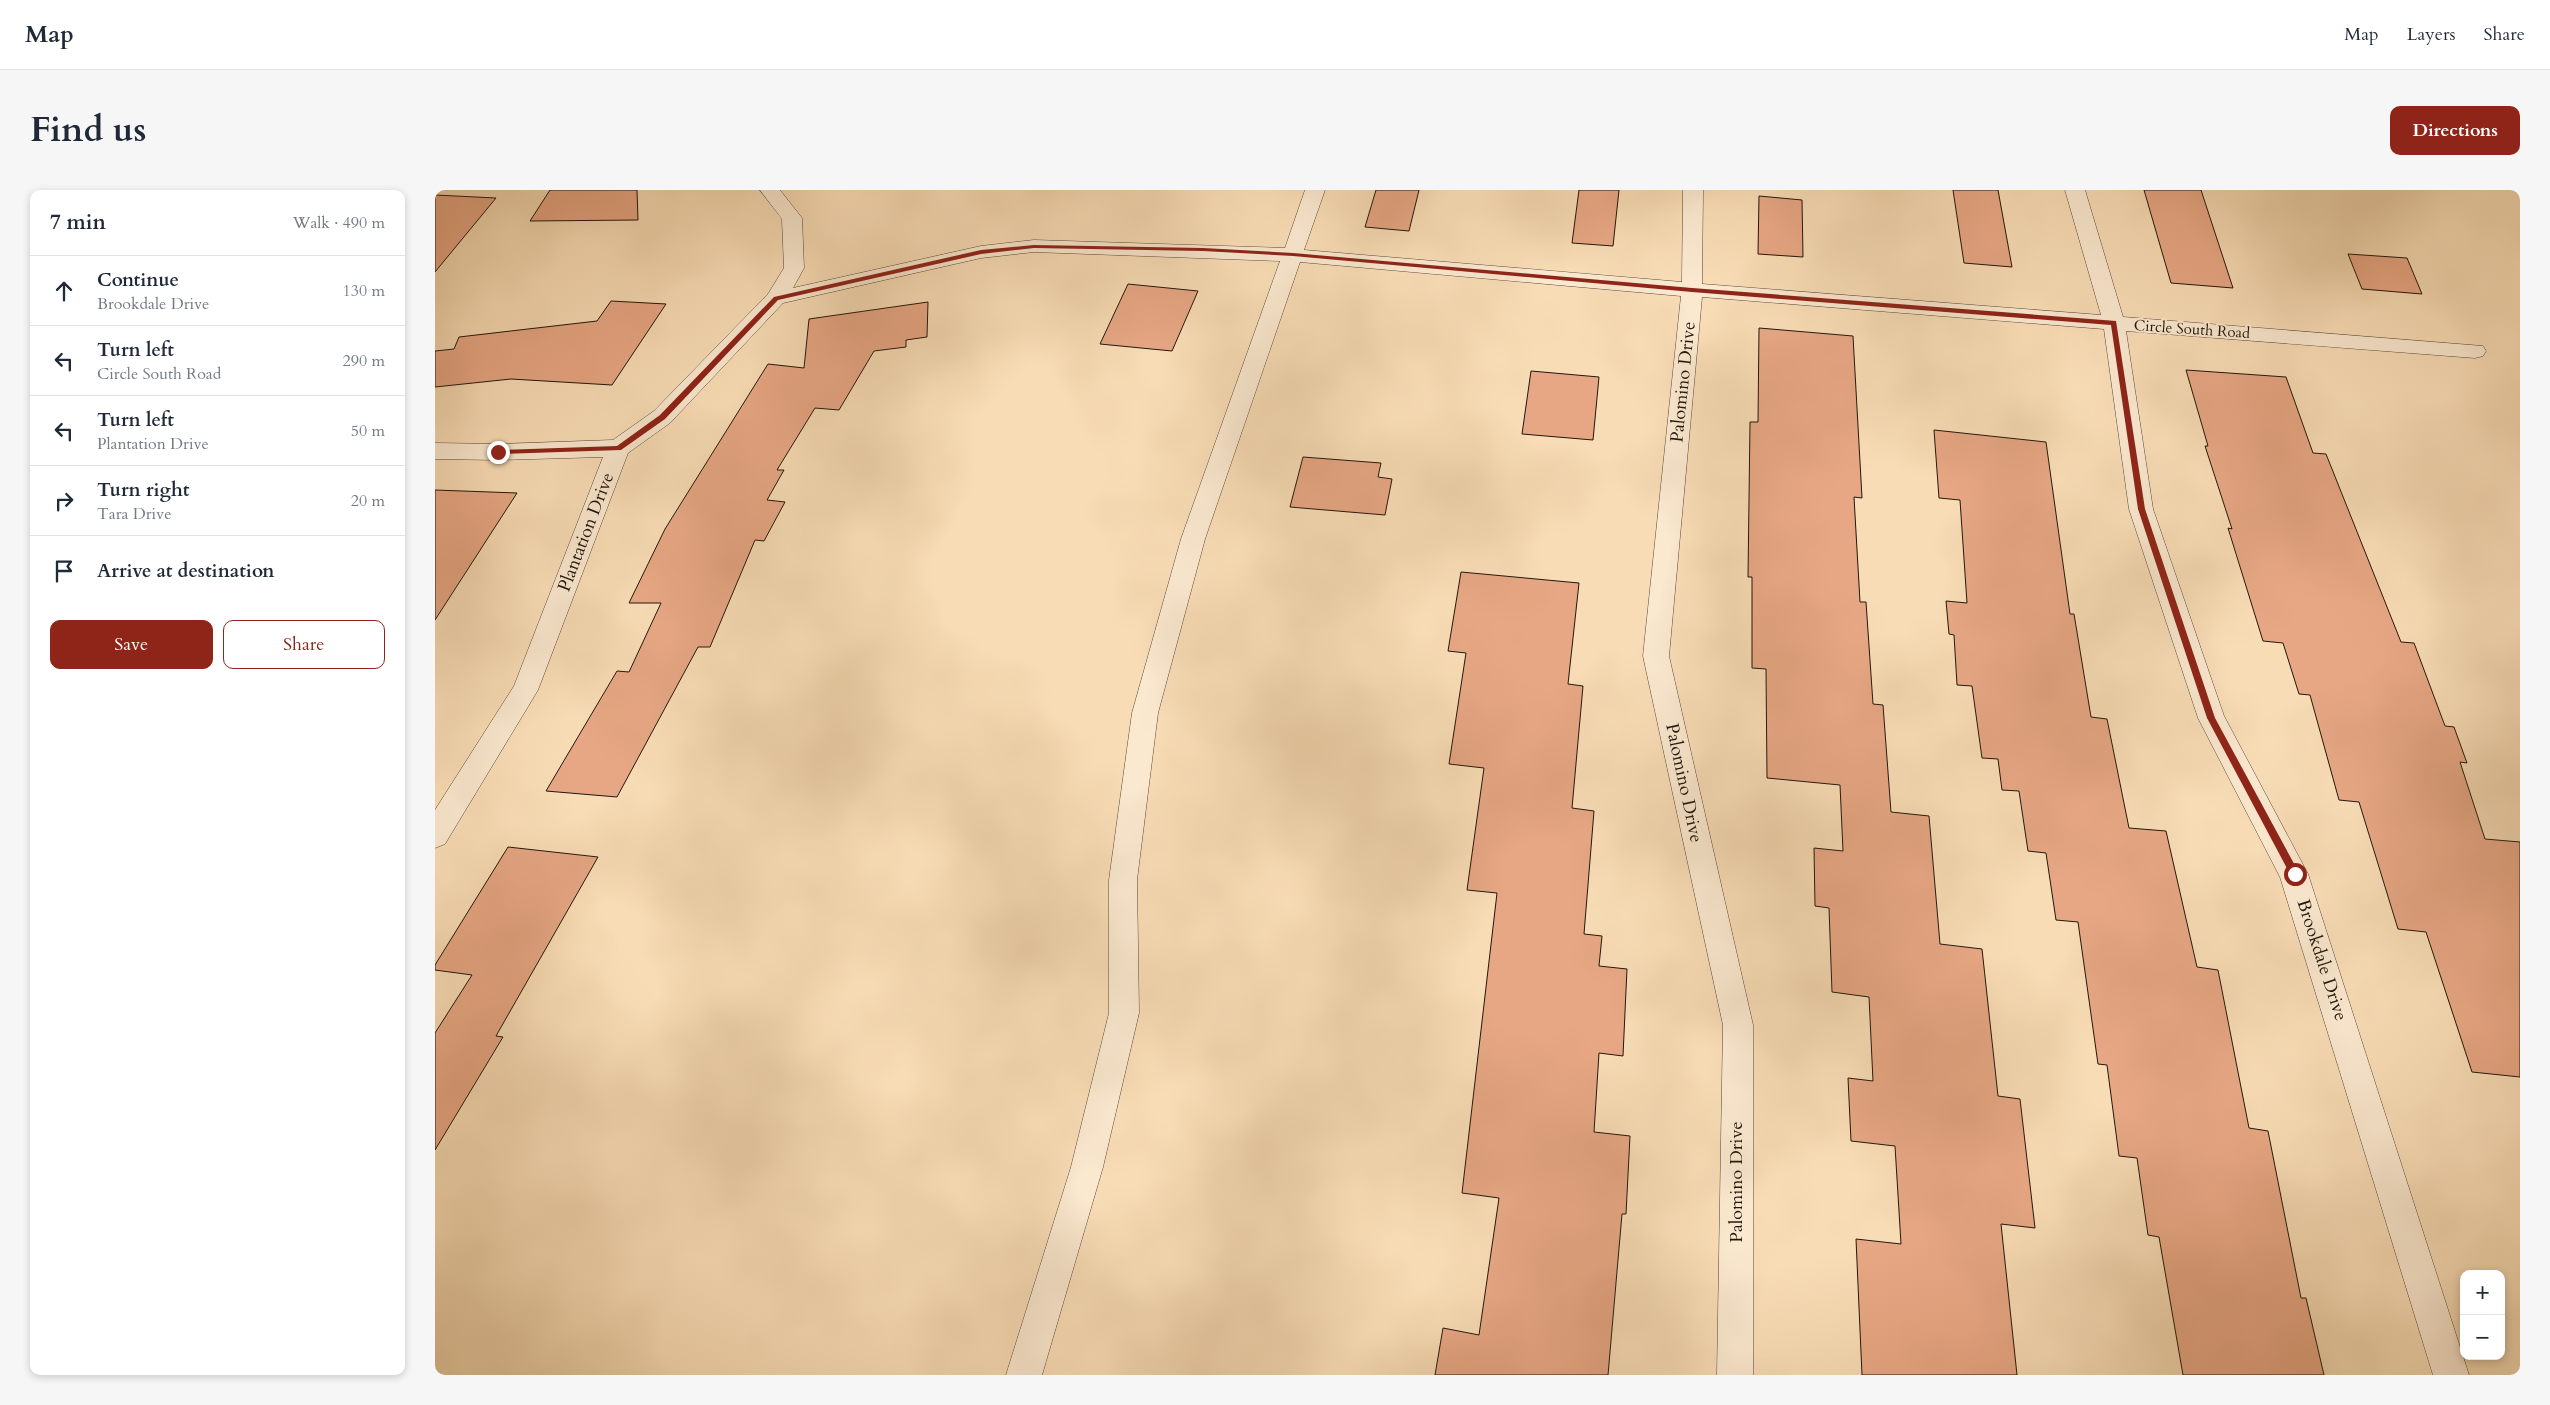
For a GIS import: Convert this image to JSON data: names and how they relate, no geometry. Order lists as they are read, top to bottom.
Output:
{
  "streets": {
    "street": [
      "Circle South Road",
      "Palomino Drive",
      "Plantation Drive",
      "Brookdale Drive"
    ]
  },
  "crossings": [
    ["Circle South Road", "Palomino Drive"],
    ["Circle South Road", "Brookdale Drive"]
  ],
  "page": {
    "header": "Map",
    "nav": ["Map", "Layers", "Share"],
    "title": "Find us",
    "buttons": [
      "Directions",
      ["Save", "Share"]
    ],
    "heading": ["7 min", "Walk · 490 m"],
    "list": [
      ["Continue", "Brookdale Drive", "130 m"],
      ["Turn left", "Circle South Road", "290 m"],
      ["Turn left", "Plantation Drive", "50 m"],
      ["Turn right", "Tara Drive", "20 m"],
      "Arrive at destination"
    ],
    "map_buttons": ["+", "−"]
  }
}
